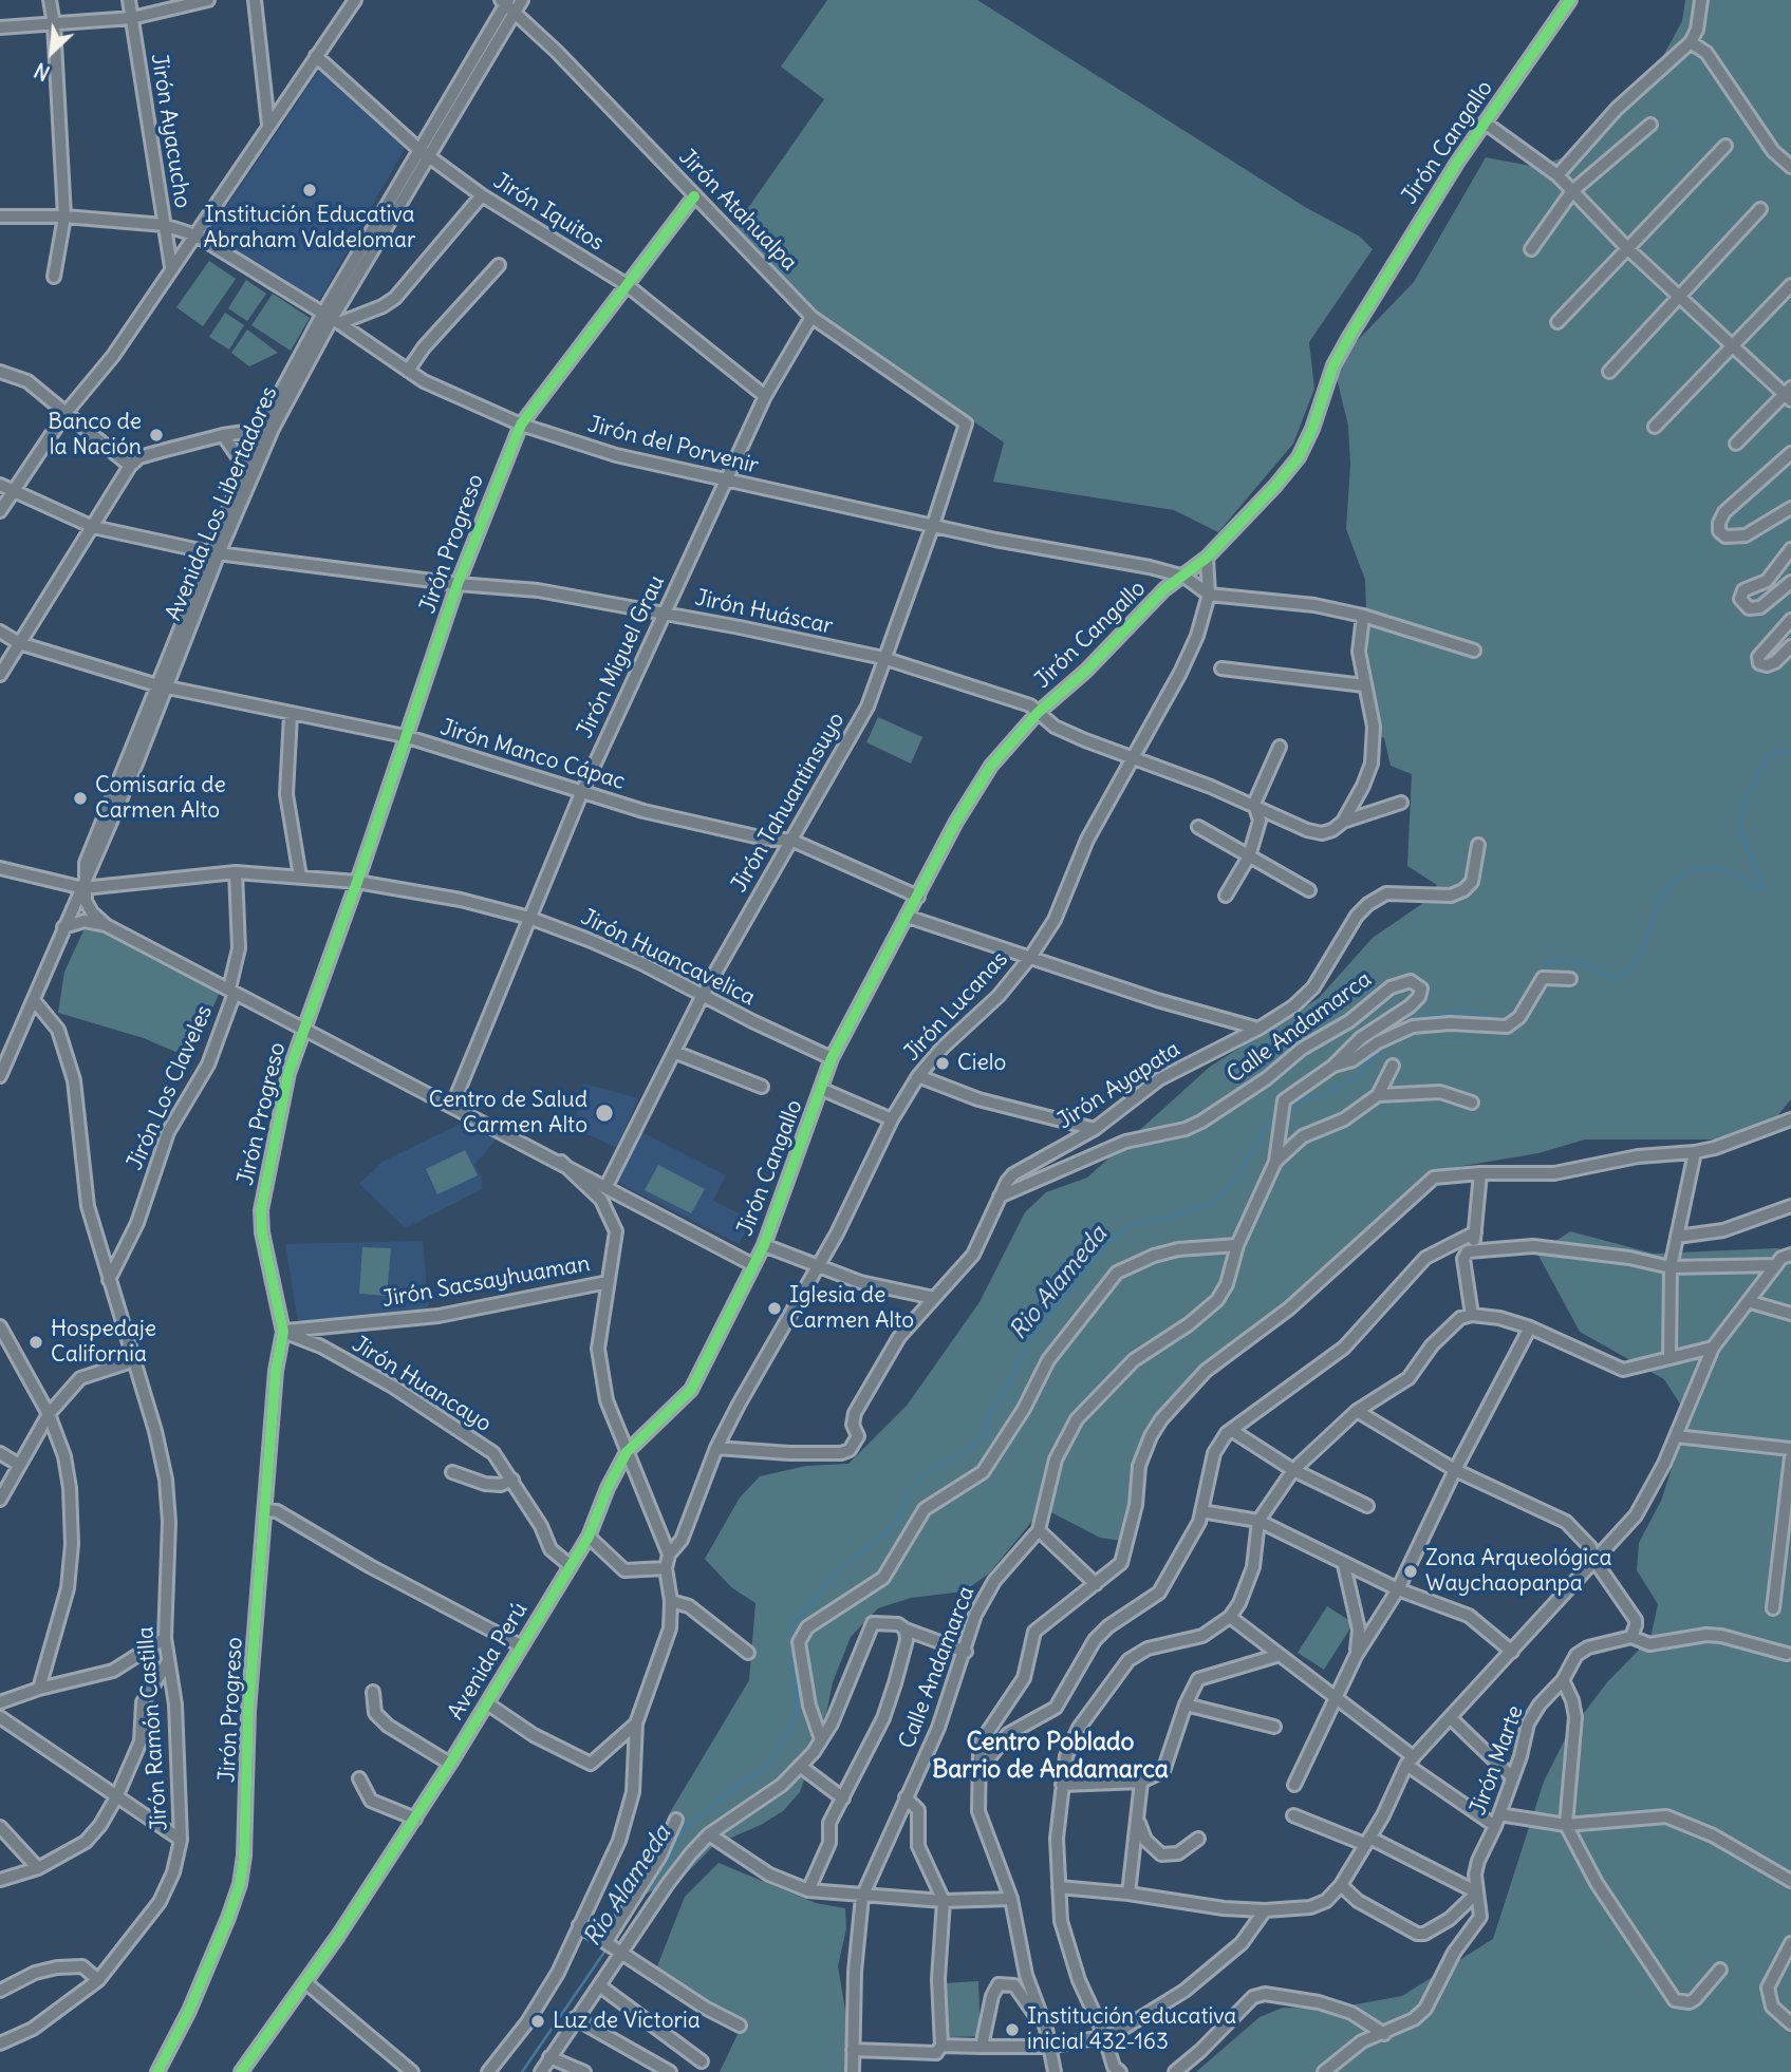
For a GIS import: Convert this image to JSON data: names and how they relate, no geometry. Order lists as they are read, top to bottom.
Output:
{
  "streets": {
    "street": [
      "Jirón Ayacucho",
      "Jirón Cangallo",
      "Jirón Atahualpa",
      "Jirón Iquitos",
      "Jirón del Porvenir",
      "Avenida Los Libertadores",
      "Jirón Progreso",
      "Jirón Huáscar",
      "Jirón Miguel Grau",
      "Jirón Manco Cápac",
      "Jirón Tahuantinsuyo",
      "Jirón Huancavelica",
      "Jirón Lucanas",
      "Calle Andamarca",
      "Jirón Ayapata",
      "Jirón Los Claveles",
      "Jirón Sacsayhuaman",
      "Jirón Huancayo",
      "Avenida Perú",
      "Jirón Ramón Castilla",
      "Jirón Marte"
    ]
  },
  "crossings": [
    ["Jirón Ayacucho", "Jirón del Porvenir"],
    ["Jirón Cangallo", "Jirón del Porvenir"],
    ["Jirón Cangallo", "Jirón Huáscar"],
    ["Jirón Cangallo", "Jirón Manco Cápac"],
    ["Jirón Cangallo", "Jirón Huancavelica"],
    ["Jirón Cangallo", "Jirón Lucanas"],
    ["Jirón Cangallo", "Avenida Perú"],
    ["Jirón Atahualpa", "Avenida Los Libertadores"],
    ["Jirón Atahualpa", "Jirón Progreso"],
    ["Jirón Atahualpa", "Jirón Miguel Grau"],
    ["Jirón Atahualpa", "Jirón Tahuantinsuyo"],
    ["Jirón Iquitos", "Avenida Los Libertadores"],
    ["Jirón Iquitos", "Jirón Progreso"],
    ["Jirón Iquitos", "Jirón Miguel Grau"],
    ["Jirón del Porvenir", "Avenida Los Libertadores"],
    ["Jirón del Porvenir", "Jirón Progreso"],
    ["Jirón del Porvenir", "Jirón Miguel Grau"],
    ["Jirón del Porvenir", "Jirón Tahuantinsuyo"],
    ["Avenida Los Libertadores", "Jirón Huáscar"],
    ["Avenida Los Libertadores", "Jirón Manco Cápac"],
    ["Avenida Los Libertadores", "Jirón Huancavelica"],
    ["Avenida Los Libertadores", "Jirón Ramón Castilla"],
    ["Jirón Progreso", "Jirón Huáscar"],
    ["Jirón Progreso", "Jirón Manco Cápac"],
    ["Jirón Progreso", "Jirón Huancavelica"],
    ["Jirón Progreso", "Jirón Sacsayhuaman"],
    ["Jirón Progreso", "Jirón Huancayo"],
    ["Jirón Huáscar", "Jirón Miguel Grau"],
    ["Jirón Huáscar", "Jirón Tahuantinsuyo"],
    ["Jirón Huáscar", "Jirón Lucanas"],
    ["Jirón Miguel Grau", "Jirón Manco Cápac"],
    ["Jirón Miguel Grau", "Jirón Huancavelica"],
    ["Jirón Manco Cápac", "Jirón Tahuantinsuyo"],
    ["Jirón Tahuantinsuyo", "Jirón Huancavelica"],
    ["Jirón Huancavelica", "Jirón Los Claveles"],
    ["Jirón Lucanas", "Jirón Ayapata"],
    ["Calle Andamarca", "Jirón Ayapata"],
    ["Jirón Los Claveles", "Jirón Ramón Castilla"],
    ["Jirón Sacsayhuaman", "Jirón Huancayo"],
    ["Jirón Huancayo", "Avenida Perú"]
  ],
  "districts": ["Centro Poblado Barrio de Andamarca"],
  "water": ["Rio Alameda"],
  "places": [
    "Institución Educativa Abraham Valdelomar",
    "Banco de la Nación",
    "Comisaría de Carmen Alto",
    "Cielo",
    "Centro de Salud Carmen Alto",
    "Iglesia de Carmen Alto",
    "Hospedaje California",
    "Zona Arqueológica Waychaopanpa",
    "Luz de Victoria",
    "Institución educativa inicial 432-163"
  ],
  "north": "bottom left"
}
